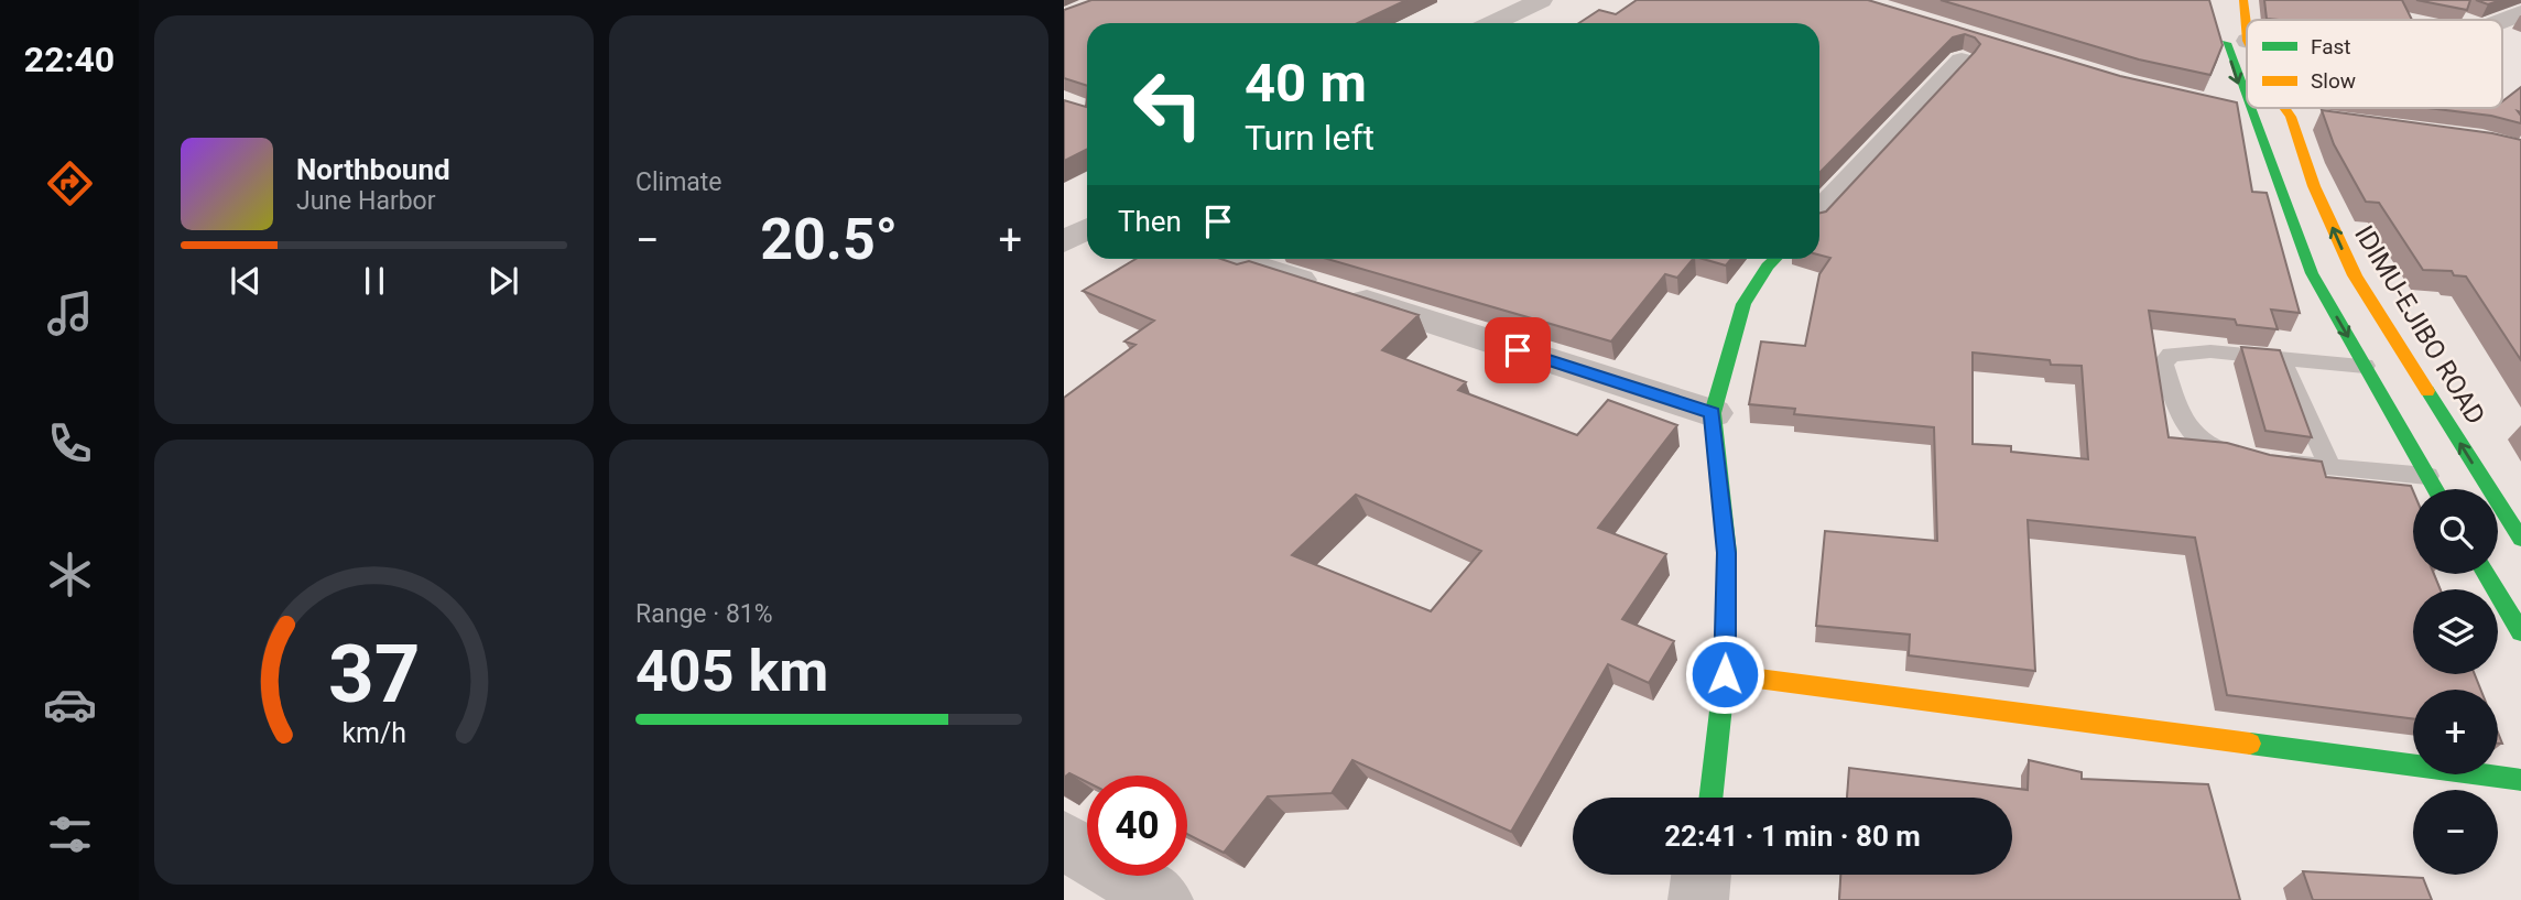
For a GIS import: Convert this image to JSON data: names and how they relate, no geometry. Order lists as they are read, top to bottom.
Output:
{
  "streets": {
    "main road": ["IDIMU-EJIBO ROAD"]
  },
  "legend": ["Fast", "Slow"],
  "page": {
    "tabs": "22:40",
    "tile": [
      "Climate",
      ["Range · 81%", "405 km"]
    ],
    "turn": ["40 m", "Turn left"],
    "song": ["Northbound", "June Harbor"],
    "then": "Then",
    "heat": ["−", "20.5°", "+"],
    "map_buttons": ["+", "−"],
    "limit": "40",
    "trip": "22:41 · 1 min · 80 m",
    "gauge": ["37", "km/h"]
  }
}
